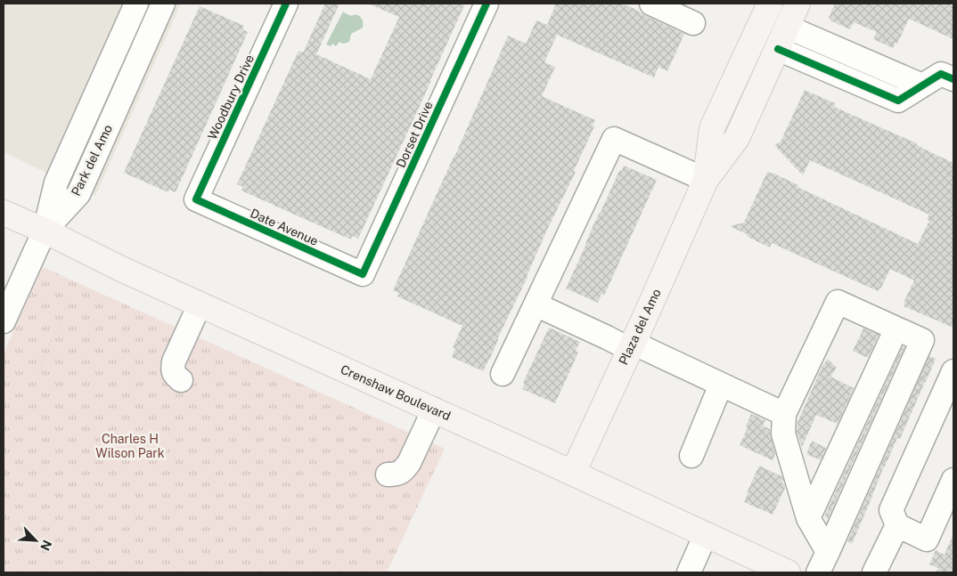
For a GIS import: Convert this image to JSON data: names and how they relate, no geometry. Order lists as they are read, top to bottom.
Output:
{
  "streets": {
    "main road": ["Plaza del Amo", "Crenshaw Boulevard"],
    "street": [
      "Woodbury Drive",
      "Dorset Drive",
      "Park del Amo",
      "Date Avenue"
    ]
  },
  "crossings": [
    ["Woodbury Drive", "Date Avenue"],
    ["Dorset Drive", "Date Avenue"],
    ["Park del Amo", "Crenshaw Boulevard"],
    ["Plaza del Amo", "Crenshaw Boulevard"]
  ],
  "parks": ["Charles H Wilson Park"],
  "north": "bottom right"
}
